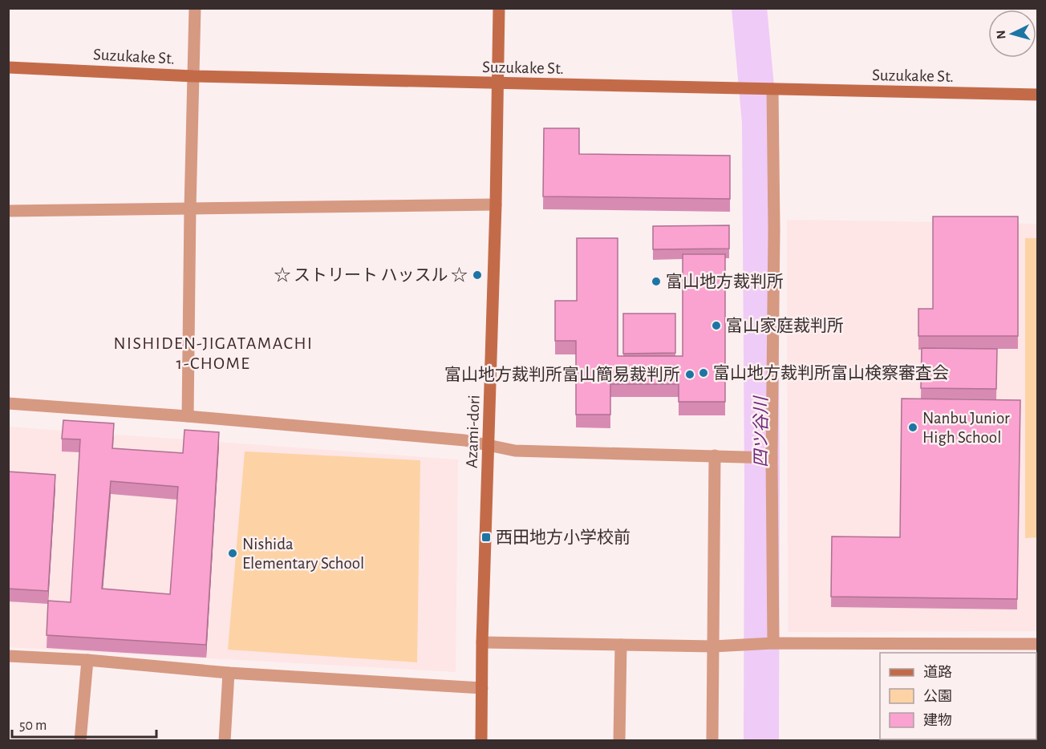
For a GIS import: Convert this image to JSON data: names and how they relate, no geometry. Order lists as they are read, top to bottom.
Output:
{
  "streets": {
    "street": ["Suzukake St.", "Azami-dori"]
  },
  "crossings": [
    ["Suzukake St.", "Azami-dori"]
  ],
  "districts": ["NISHIDEN-JIGATAMACHI 1-CHOME"],
  "water": ["四ツ谷川"],
  "places": {
    "other": [
      "☆ ストリート ハッスル ☆",
      "富山地方裁判所",
      "富山家庭裁判所",
      "富山地方裁判所富山検察審査会",
      "富山地方裁判所富山簡易裁判所",
      "Nanbu Junior High School",
      "Nishida Elementary School"
    ],
    "transit": ["西田地方小学校前"]
  },
  "legend": ["道路", "公園", "建物"],
  "scale_bar": "50 m",
  "north": "left"
}
